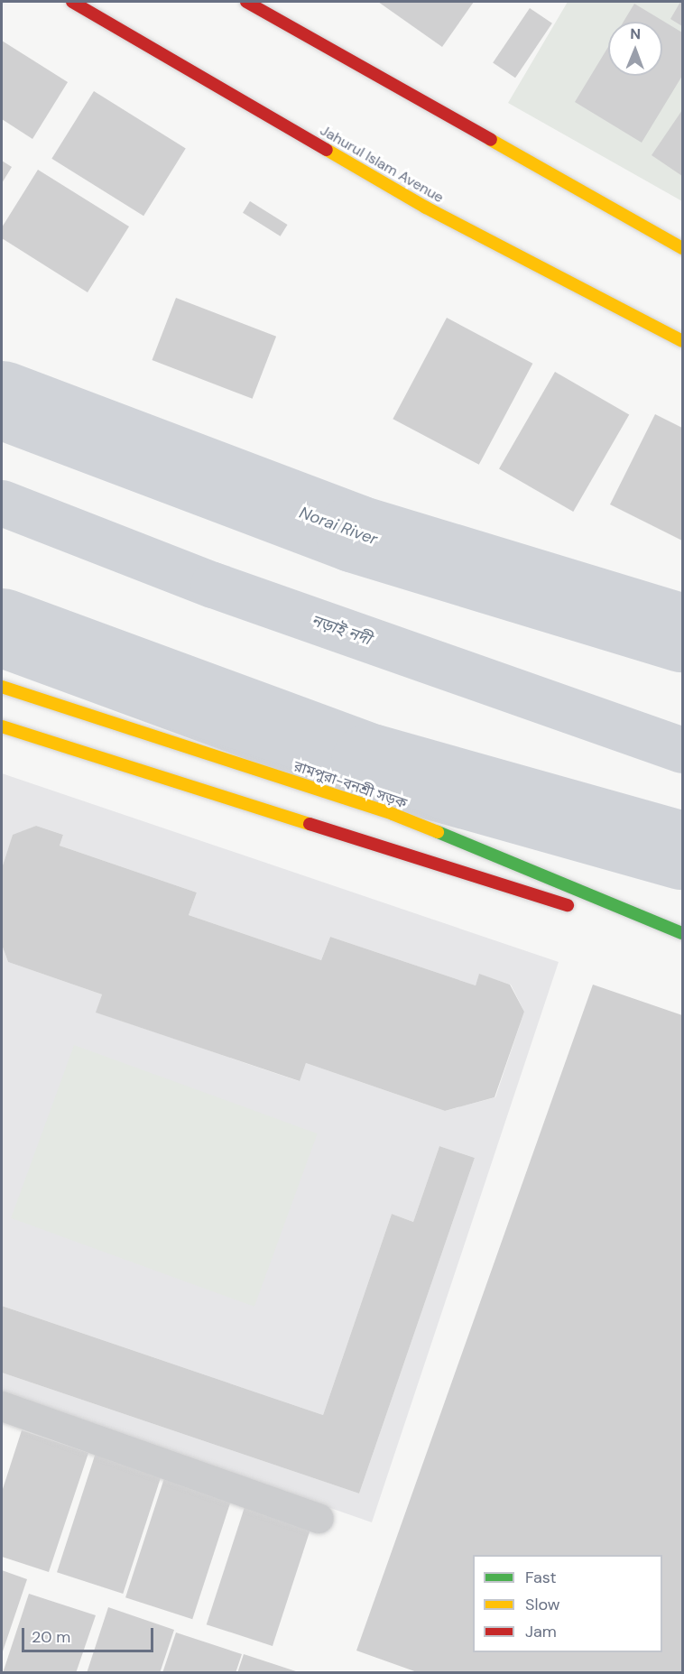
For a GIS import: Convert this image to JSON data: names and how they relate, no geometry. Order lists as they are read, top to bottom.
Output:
{
  "streets": {
    "main road": ["Jahurul Islam Avenue", "রামপুরা-বনশ্রী সড়ক"]
  },
  "water": ["Norai River", "নড়াই নদী"],
  "legend": ["Fast", "Slow", "Jam"],
  "scale_bar": "20 m",
  "north": "top"
}
